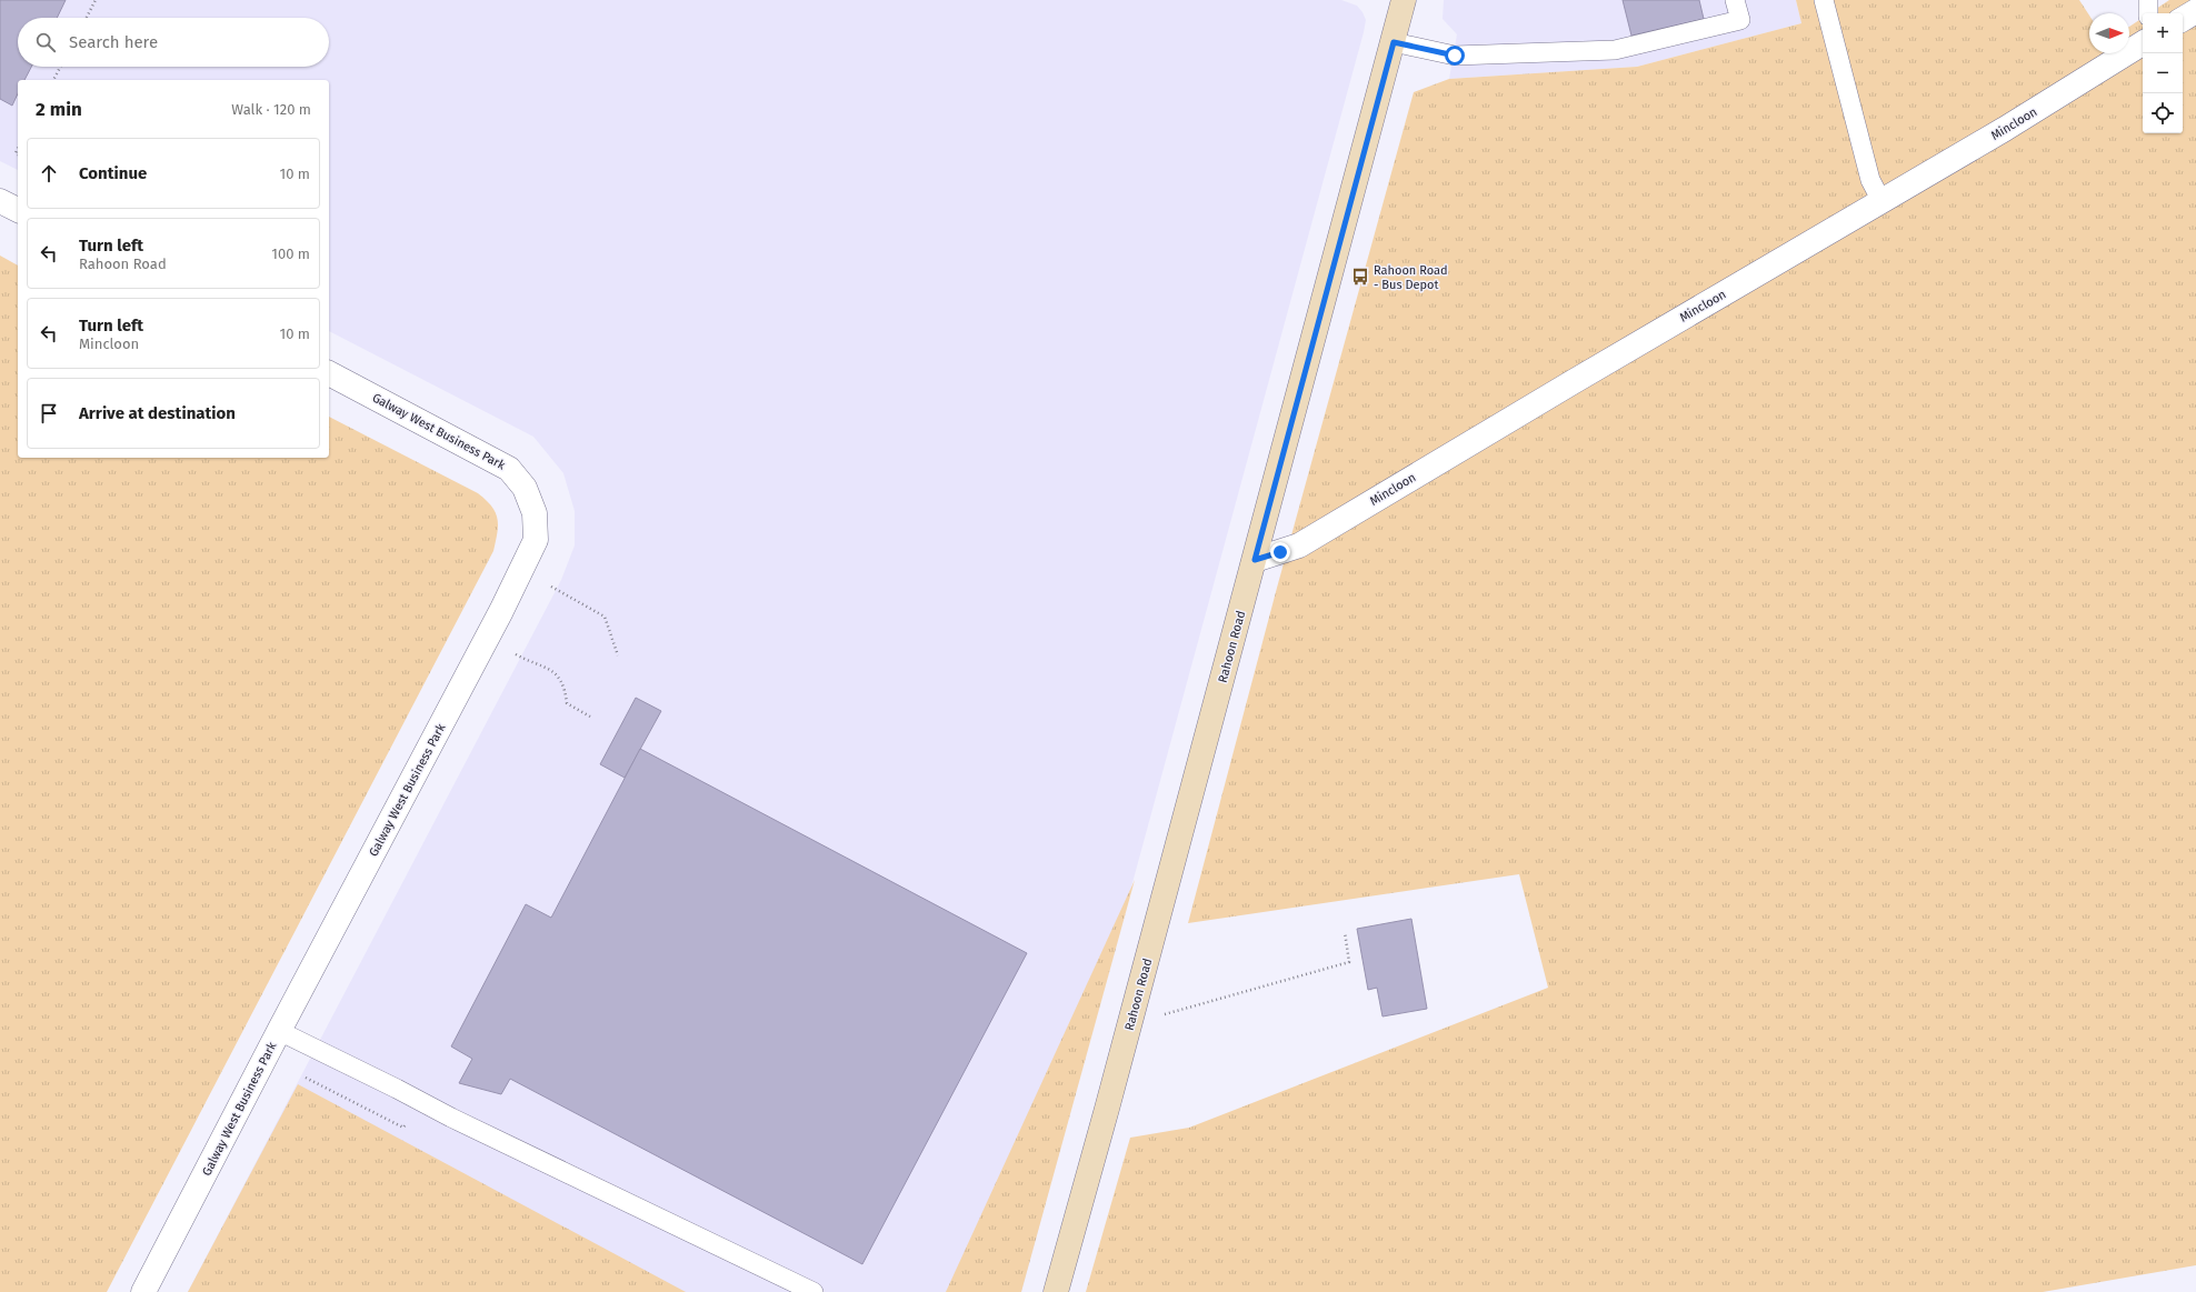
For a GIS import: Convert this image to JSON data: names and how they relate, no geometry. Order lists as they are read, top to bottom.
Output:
{
  "streets": {
    "street": ["Mincloon", "Galway West Business Park", "Rahoon Road"]
  },
  "crossings": [
    ["Mincloon", "Rahoon Road"]
  ],
  "places": {
    "bus stop": ["Rahoon Road - Bus Depot"]
  },
  "north": "right",
  "page": {
    "map_buttons": ["+", "−"],
    "search": "Search here",
    "heading": ["2 min", "Walk · 120 m"],
    "list": [
      ["Continue", "10 m"],
      ["Turn left", "Rahoon Road", "100 m"],
      ["Turn left", "Mincloon", "10 m"],
      "Arrive at destination"
    ]
  }
}
